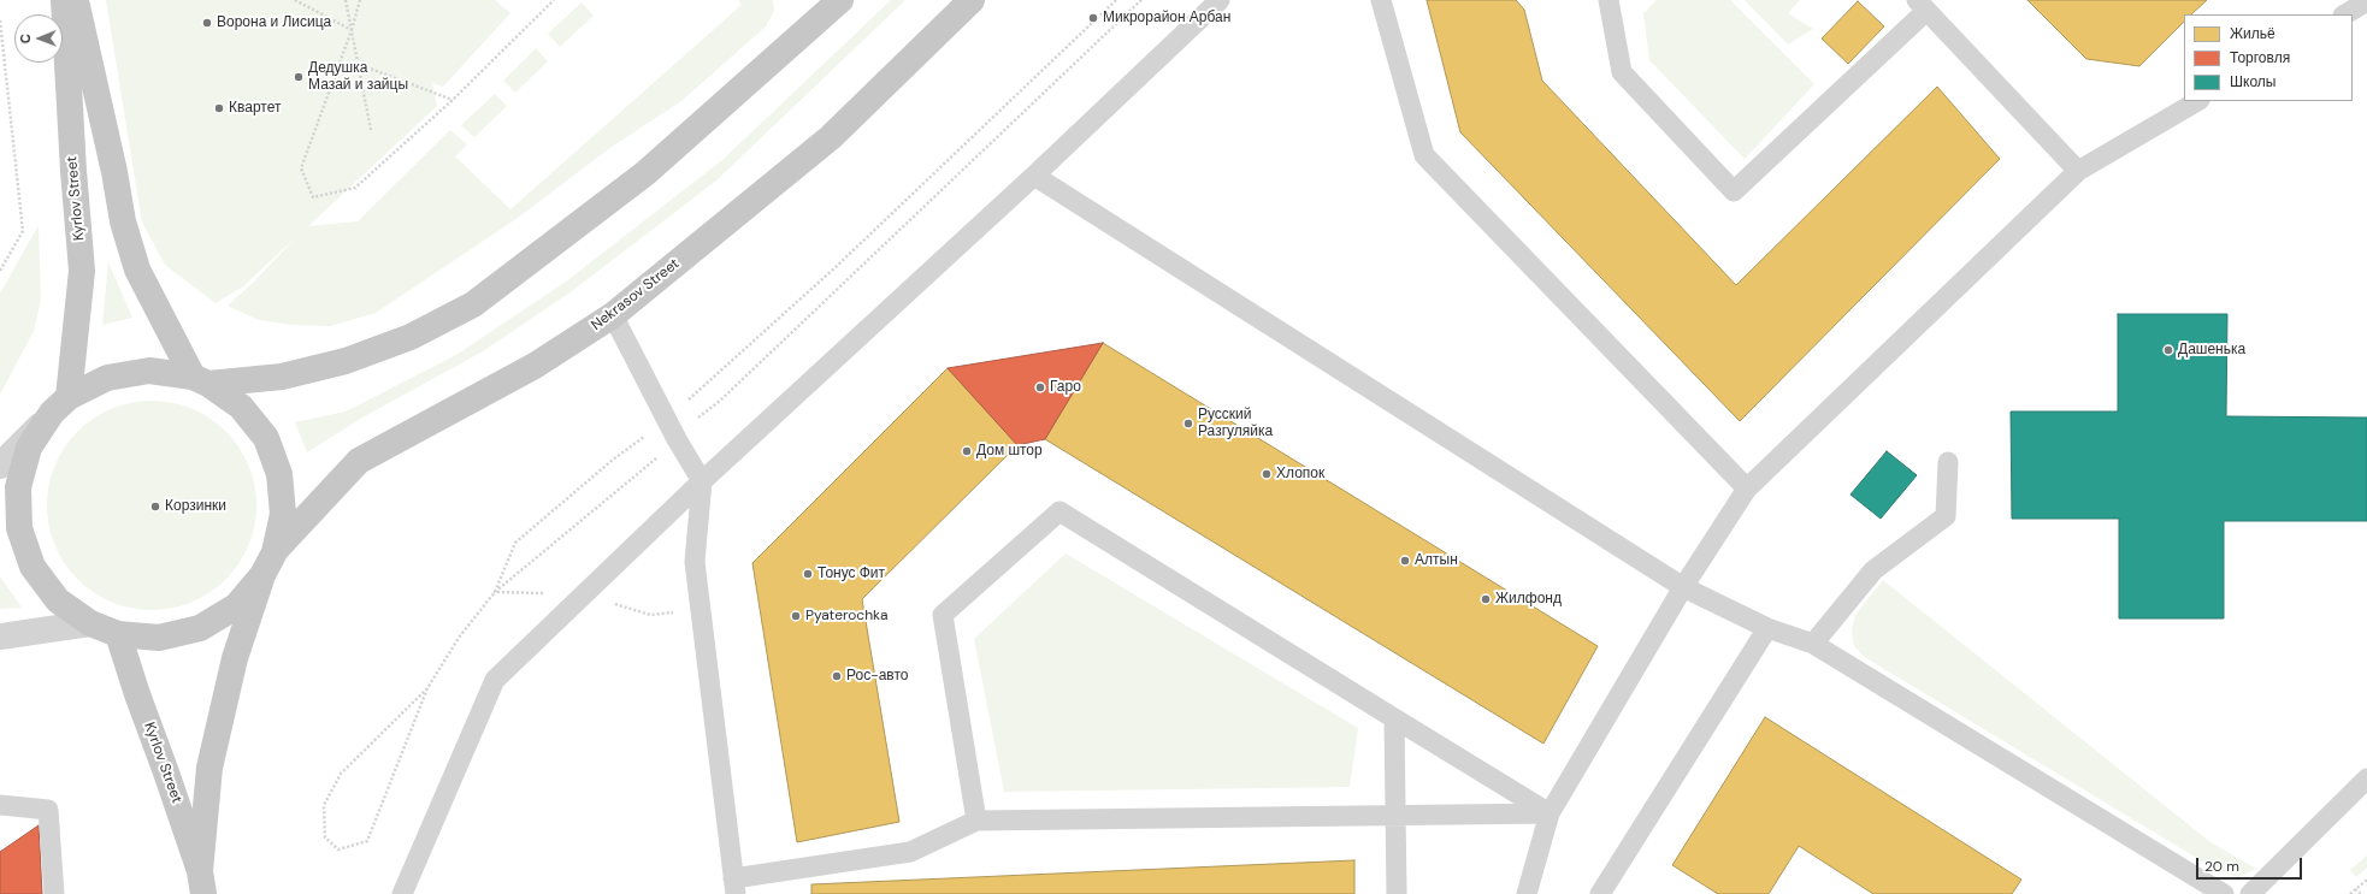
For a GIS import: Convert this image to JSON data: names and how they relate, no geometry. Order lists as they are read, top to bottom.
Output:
{
  "streets": {
    "main road": ["Kyrlov Street", "Nekrasov Street"]
  },
  "places": [
    "Микрорайон Арбан",
    "Ворона и Лисица",
    "Дедушка Мазай и зайцы",
    "Квартет",
    "Дашенька",
    "Гаро",
    "Русский Разгуляйка",
    "Дом штор",
    "Хлопок",
    "Корзинки",
    "Алтын",
    "Тонус Фит",
    "Жилфонд",
    "Pyaterochka",
    "Рос-авто"
  ],
  "legend": ["Жильё", "Торговля", "Школы"],
  "scale_bar": "20 m",
  "north": "left"
}
